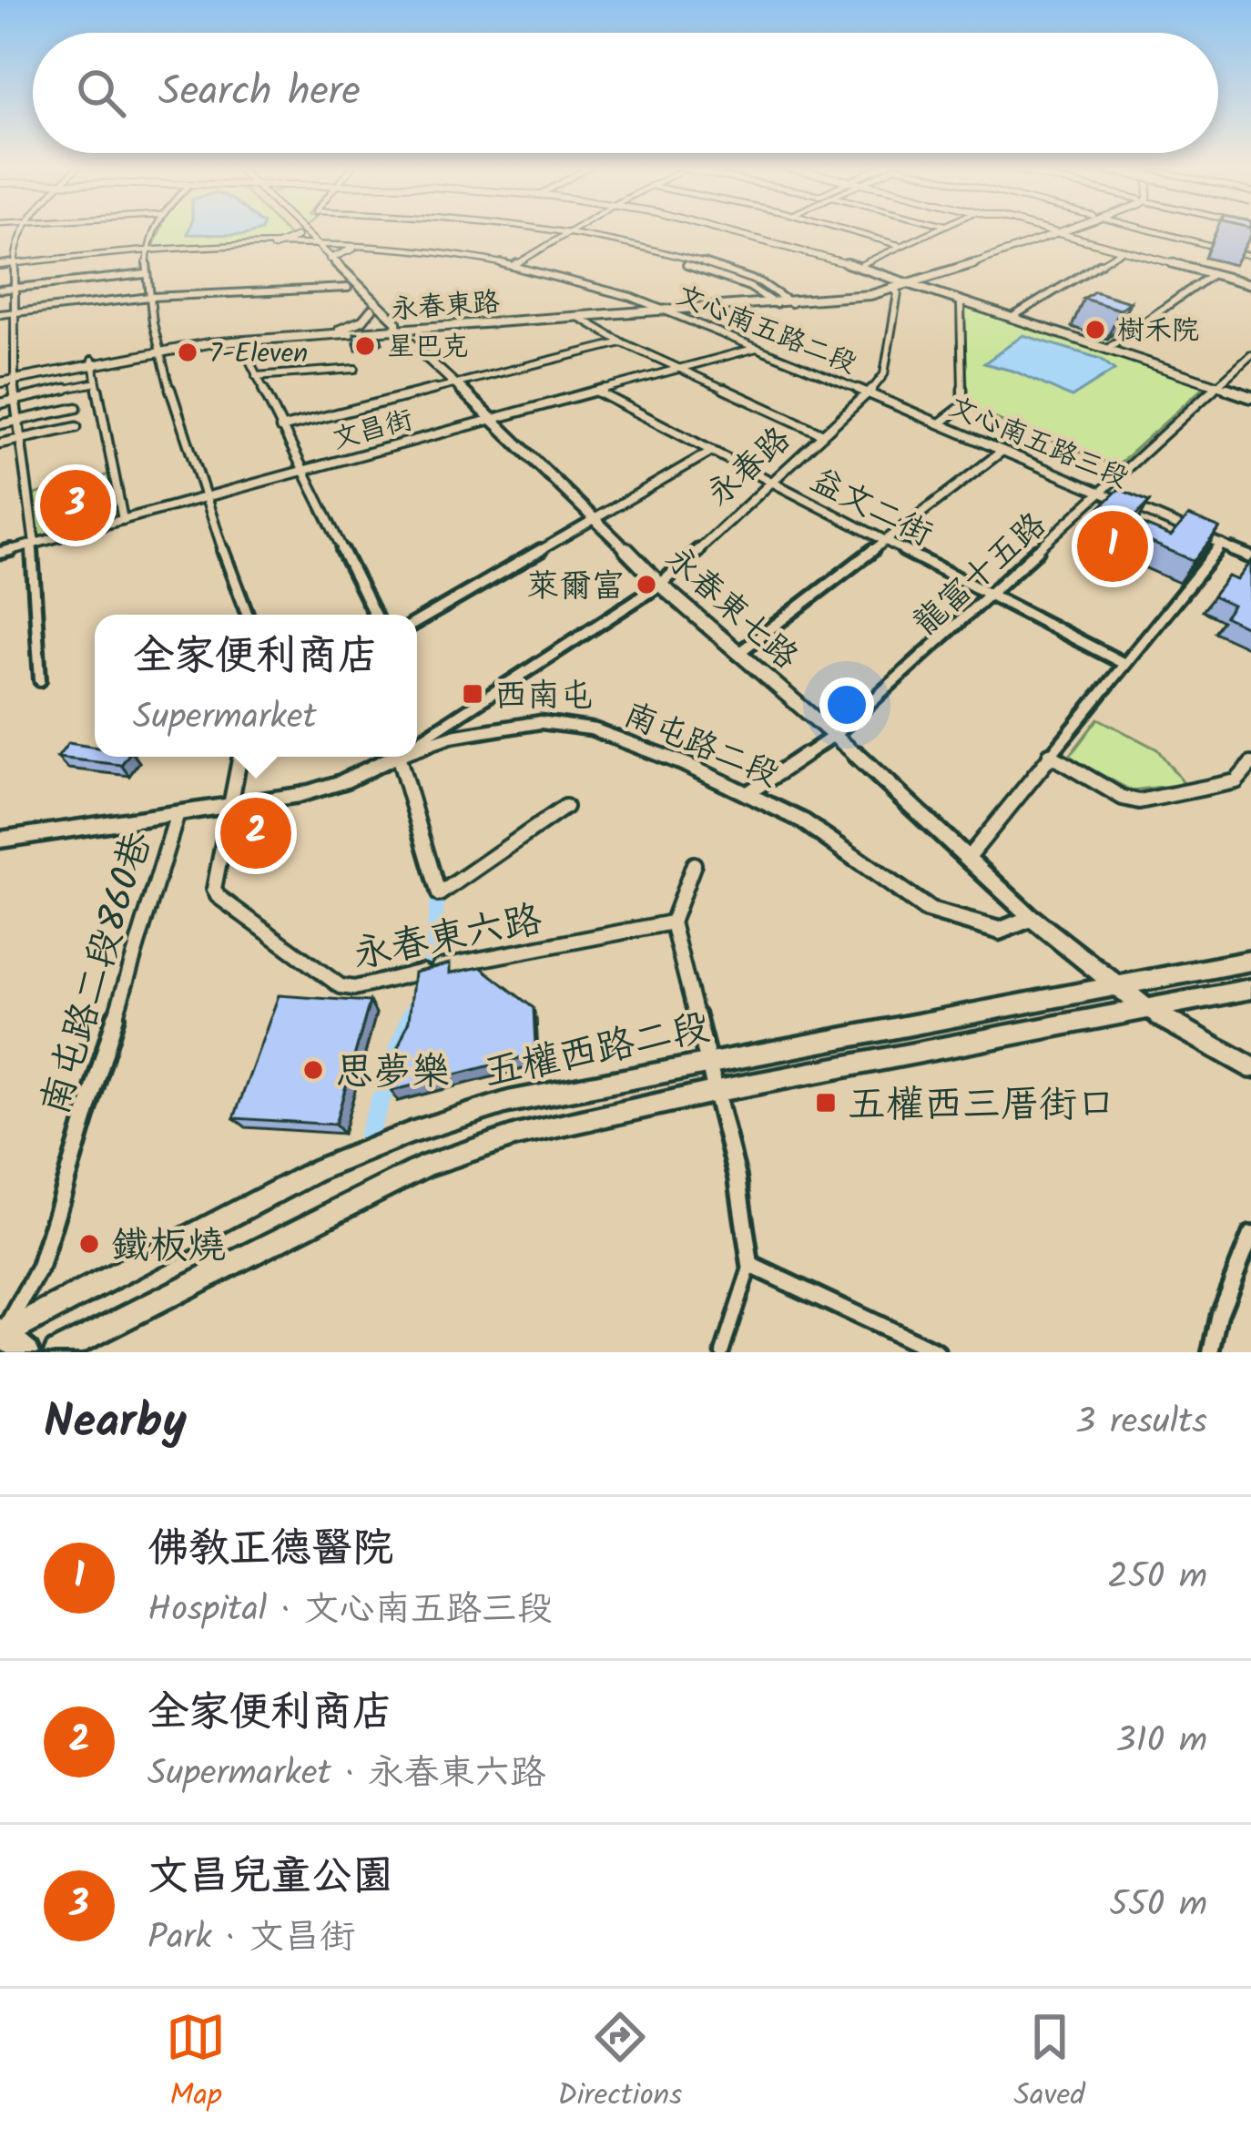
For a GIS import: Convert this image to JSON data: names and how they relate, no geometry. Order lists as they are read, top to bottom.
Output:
{
  "streets": {
    "main road": ["永春東七路", "南屯路二段", "五權西路二段"],
    "street": [
      "永春東路",
      "文心南五路二段",
      "文昌街",
      "文心南五路三段",
      "永春路",
      "益文二街",
      "龍富十五路",
      "永春東六路",
      "南屯路二段860巷"
    ]
  },
  "crossings": [
    ["永春東路", "文心南五路二段"],
    ["永春東路", "永春路"],
    ["永春東路", "永春東七路"],
    ["文心南五路二段", "文昌街"],
    ["文心南五路二段", "文心南五路三段"],
    ["文心南五路二段", "永春路"],
    ["文心南五路二段", "永春東七路"],
    ["文昌街", "益文二街"],
    ["文昌街", "永春東七路"],
    ["文心南五路三段", "永春路"],
    ["文心南五路三段", "龍富十五路"],
    ["永春路", "益文二街"],
    ["永春路", "永春東七路"],
    ["益文二街", "龍富十五路"],
    ["龍富十五路", "永春東七路"],
    ["龍富十五路", "南屯路二段"],
    ["永春東七路", "南屯路二段"],
    ["永春東七路", "五權西路二段"],
    ["南屯路二段", "永春東六路"],
    ["南屯路二段", "南屯路二段860巷"],
    ["南屯路二段860巷", "五權西路二段"]
  ],
  "places": {
    "other": [
      "樹禾院",
      "星巴克",
      "7-Eleven",
      "萊爾富",
      "思夢樂",
      "鐵板燒"
    ],
    "transit": ["西南屯", "五權西三厝街口"]
  },
  "page": {
    "search": "Search here",
    "pins": ["3", "1", "2"],
    "popup": ["全家便利商店", "Supermarket"],
    "heading": ["Nearby", "3 results"],
    "list": [
      {
        "mark": "1",
        "name": "佛教正德醫院",
        "note": "Hospital · 文心南五路三段",
        "value": "250 m"
      },
      {
        "mark": "2",
        "name": "全家便利商店",
        "note": "Supermarket · 永春東六路",
        "value": "310 m"
      },
      {
        "mark": "3",
        "name": "文昌兒童公園",
        "note": "Park · 文昌街",
        "value": "550 m"
      }
    ],
    "nav": ["Map", "Directions", "Saved"]
  }
}
